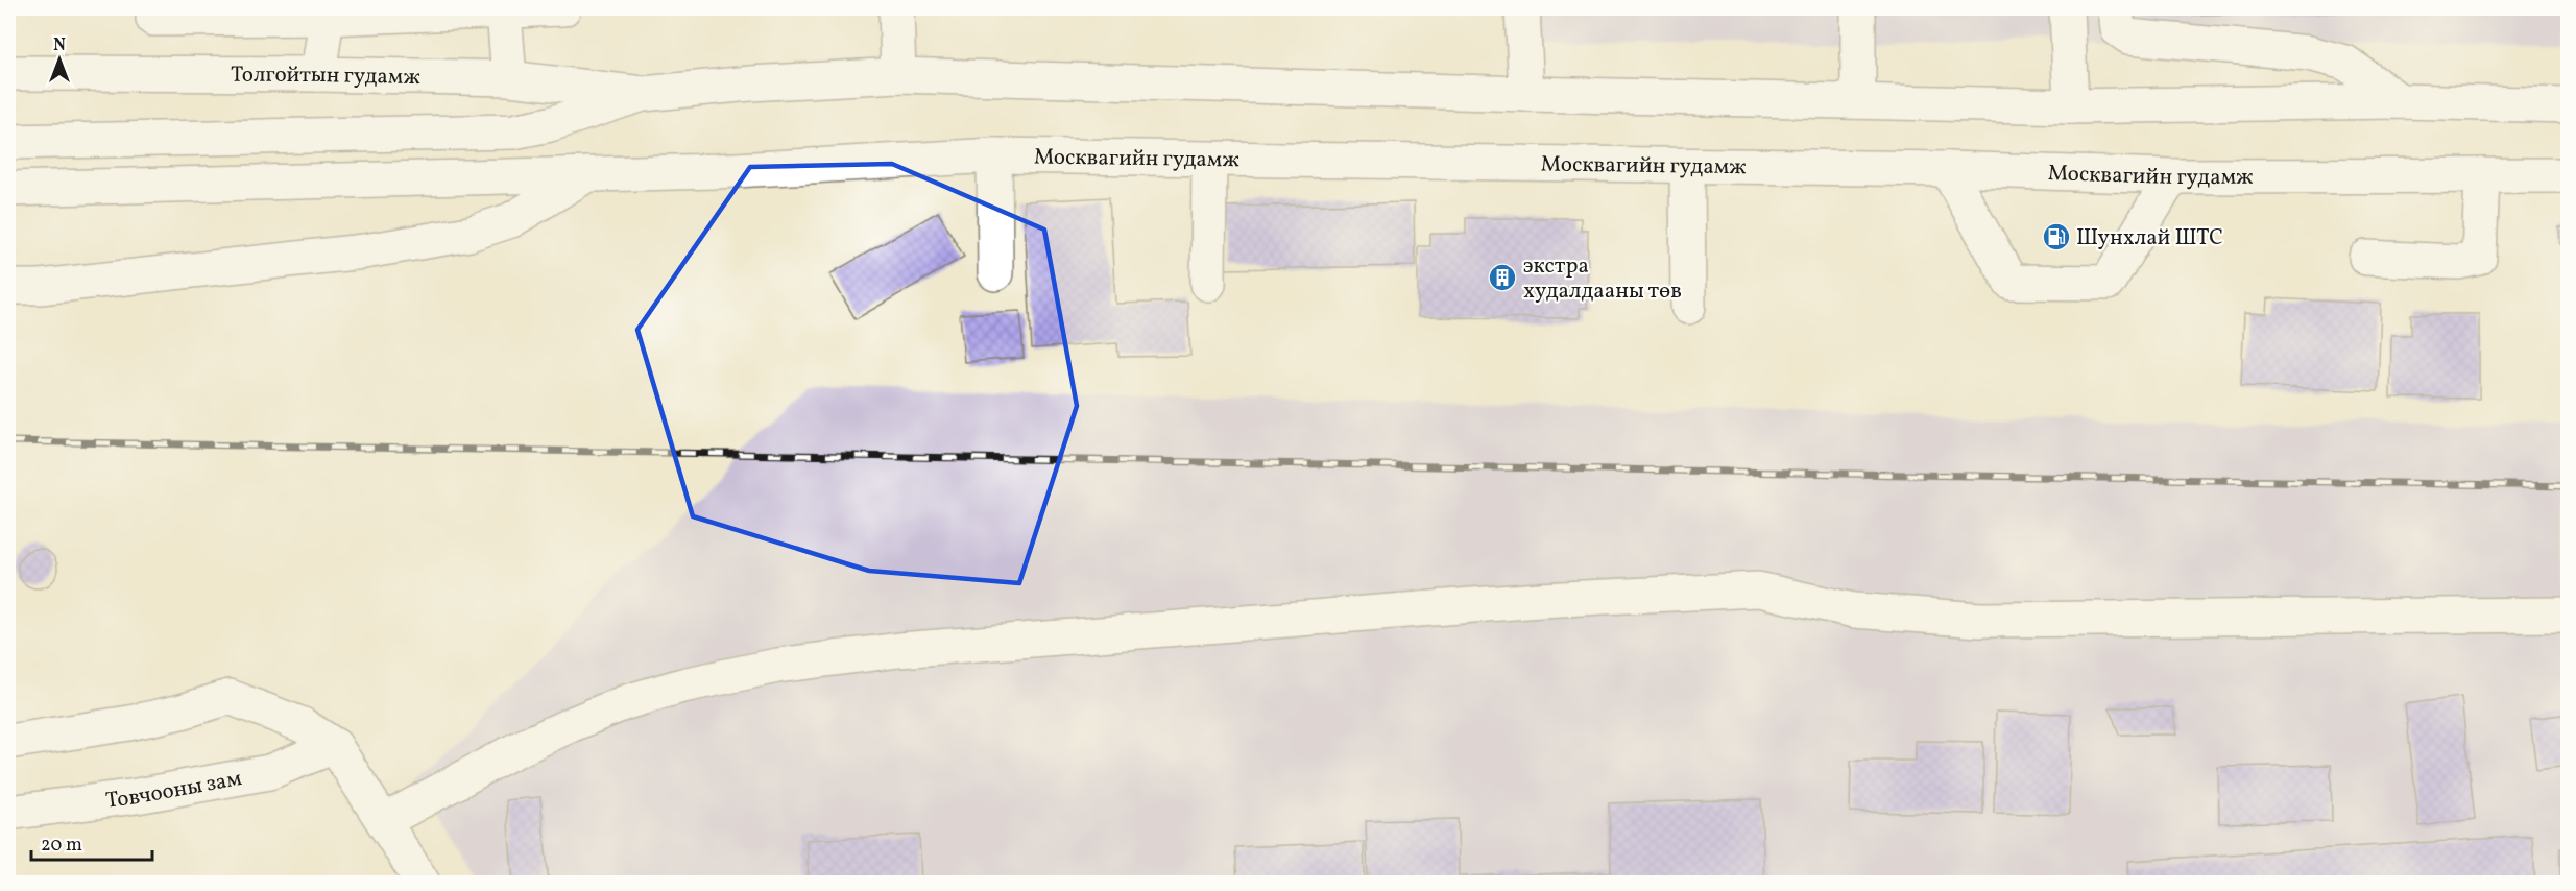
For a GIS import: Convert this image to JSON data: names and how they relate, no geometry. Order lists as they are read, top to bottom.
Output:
{
  "streets": {
    "main road": ["Толгойтын гудамж", "Москвагийн гудамж", "Товчооны зам"]
  },
  "places": {
    "fuel station": ["Шунхлай ШТС"],
    "building": ["экстра худалдааны төв"]
  },
  "scale_bar": "20 m",
  "north": "top"
}
